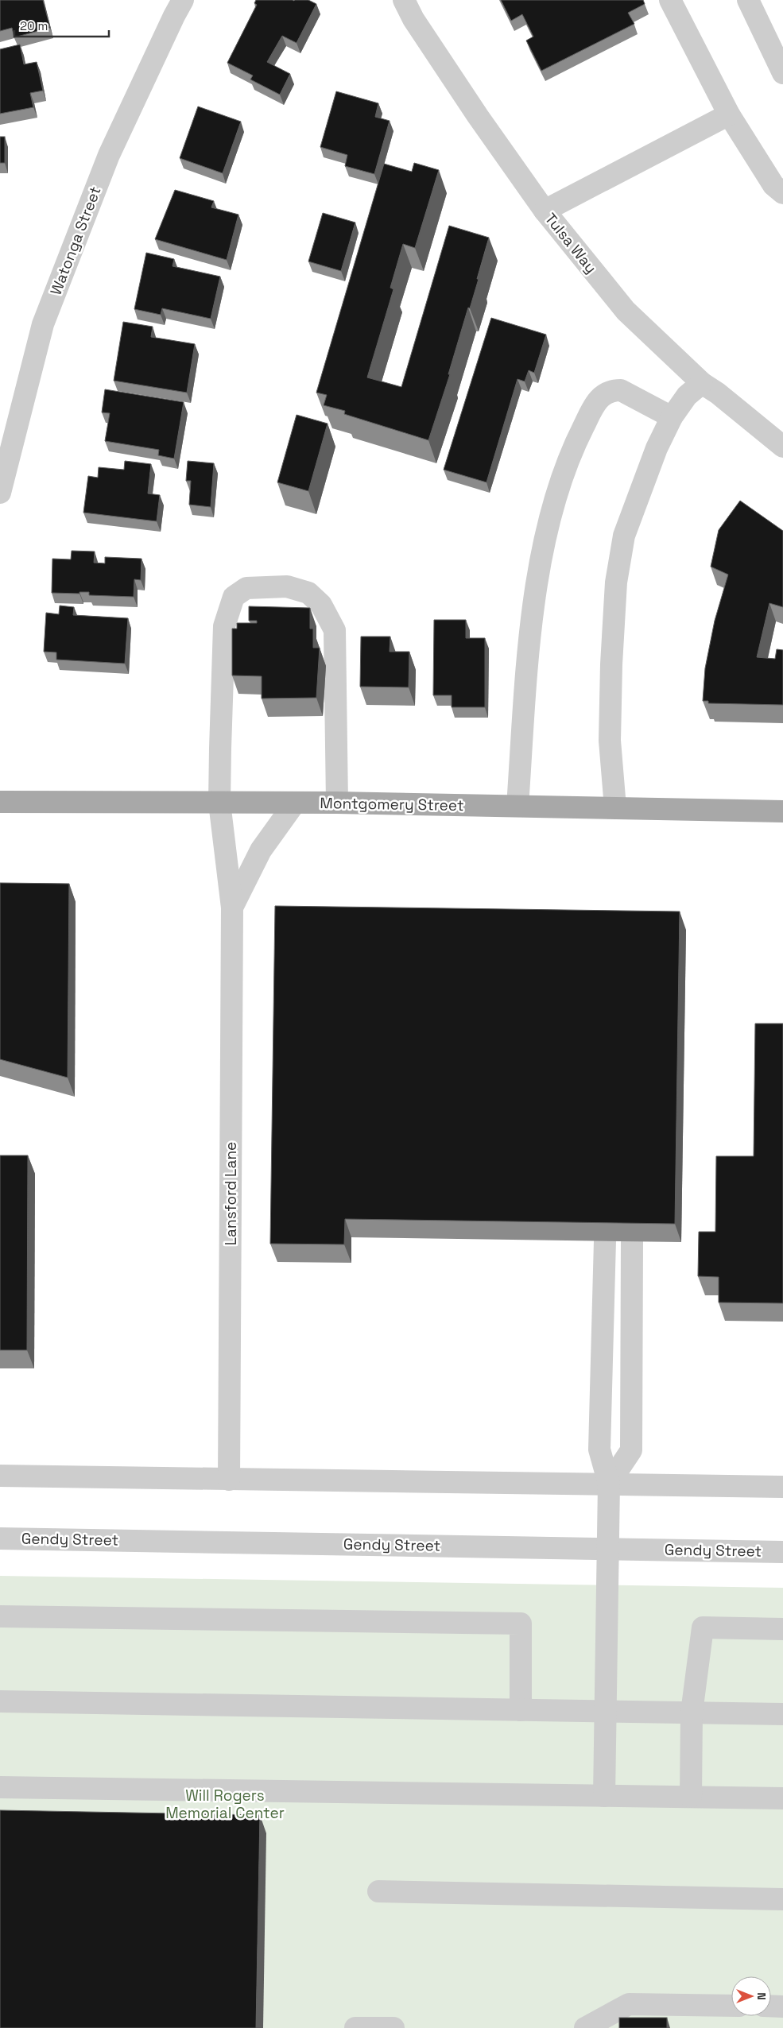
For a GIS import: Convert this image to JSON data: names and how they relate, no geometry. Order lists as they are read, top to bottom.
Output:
{
  "streets": {
    "main road": ["Montgomery Street"],
    "street": [
      "Watonga Street",
      "Tulsa Way",
      "Lansford Lane",
      "Gendy Street"
    ]
  },
  "crossings": [
    ["Montgomery Street", "Lansford Lane"]
  ],
  "parks": ["Will Rogers Memorial Center"],
  "scale_bar": "20 m",
  "north": "right"
}
